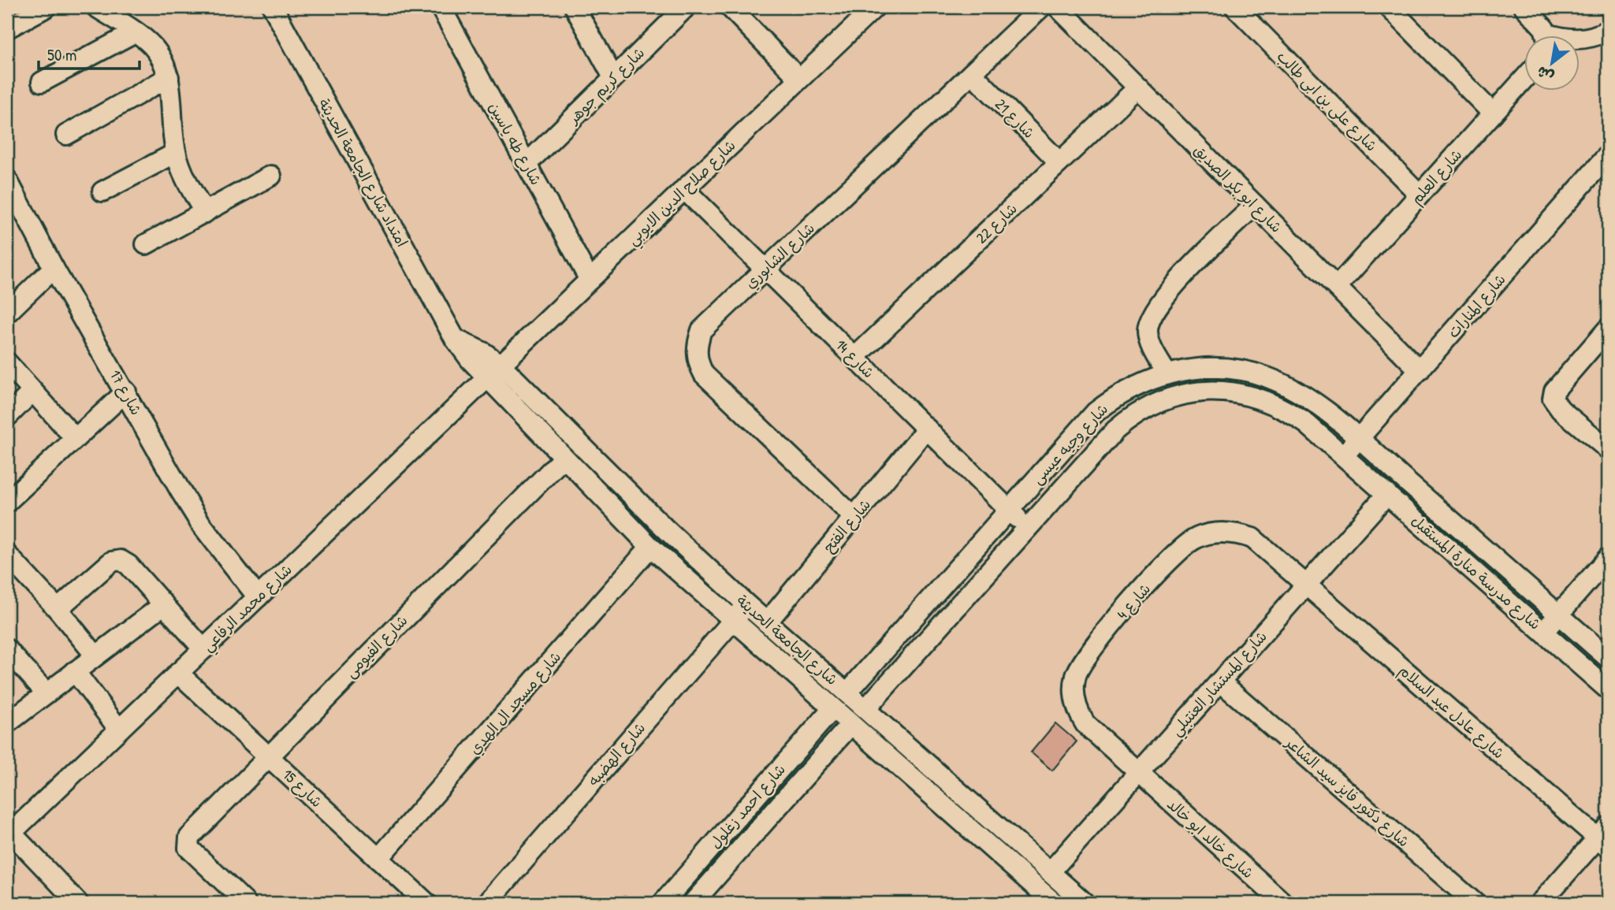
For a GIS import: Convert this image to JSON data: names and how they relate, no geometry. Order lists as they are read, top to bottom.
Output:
{
  "streets": {
    "street": [
      "شارع كريم جوهر",
      "شارع على بن ابى طالب",
      "شارع 21",
      "شارع طه ياسين",
      "امتداد شارع الجامعة الحديثة",
      "شارع العلم",
      "شارع ابو بكر الصديق",
      "شارع صلاح الدين الايوبي",
      "شارع 22",
      "شارع الشابوري",
      "شارع المنارات",
      "شارع 14",
      "شارع 17",
      "شارع وجيه عيسى",
      "شارع الفتح",
      "شارع مدرسة منارة المستقبل",
      "شارع 4",
      "شارع محمد الرفاعي",
      "شارع الجامعة الحديثة",
      "شارع الفيومى",
      "شارع المستشار العنتبلي",
      "شارع مسجد ال الهدي",
      "شارع عادل عبد السلام",
      "شارع الهضبه",
      "شارع 15",
      "شارع دكتور فايز سيد الشاعر",
      "شارع احمد زغلول",
      "شارع خالد ابو خالد"
    ]
  },
  "crossings": [
    ["شارع كريم جوهر", "شارع طه ياسين"],
    ["شارع على بن ابى طالب", "شارع العلم"],
    ["شارع 21", "شارع 22"],
    ["شارع 21", "شارع الشابوري"],
    ["شارع طه ياسين", "شارع صلاح الدين الايوبي"],
    ["امتداد شارع الجامعة الحديثة", "شارع صلاح الدين الايوبي"],
    ["امتداد شارع الجامعة الحديثة", "شارع محمد الرفاعي"],
    ["امتداد شارع الجامعة الحديثة", "شارع الجامعة الحديثة"],
    ["شارع العلم", "شارع ابو بكر الصديق"],
    ["شارع ابو بكر الصديق", "شارع 22"],
    ["شارع ابو بكر الصديق", "شارع المنارات"],
    ["شارع صلاح الدين الايوبي", "شارع 14"],
    ["شارع صلاح الدين الايوبي", "شارع محمد الرفاعي"],
    ["شارع صلاح الدين الايوبي", "شارع الجامعة الحديثة"],
    ["شارع 22", "شارع 14"],
    ["شارع الشابوري", "شارع 14"],
    ["شارع الشابوري", "شارع الفتح"],
    ["شارع المنارات", "شارع وجيه عيسى"],
    ["شارع المنارات", "شارع مدرسة منارة المستقبل"],
    ["شارع 14", "شارع وجيه عيسى"],
    ["شارع 14", "شارع الفتح"],
    ["شارع 17", "شارع محمد الرفاعي"],
    ["شارع وجيه عيسى", "شارع مدرسة منارة المستقبل"],
    ["شارع وجيه عيسى", "شارع الجامعة الحديثة"],
    ["شارع الفتح", "شارع الجامعة الحديثة"],
    ["شارع مدرسة منارة المستقبل", "شارع المستشار العنتبلي"],
    ["شارع 4", "شارع المستشار العنتبلي"],
    ["شارع 4", "شارع عادل عبد السلام"],
    ["شارع 4", "شارع خالد ابو خالد"],
    ["شارع محمد الرفاعي", "شارع الجامعة الحديثة"],
    ["شارع محمد الرفاعي", "شارع 15"],
    ["شارع الجامعة الحديثة", "شارع الفيومى"],
    ["شارع الجامعة الحديثة", "شارع المستشار العنتبلي"],
    ["شارع الجامعة الحديثة", "شارع مسجد ال الهدي"],
    ["شارع الجامعة الحديثة", "شارع الهضبه"],
    ["شارع الجامعة الحديثة", "شارع احمد زغلول"],
    ["شارع الفيومى", "شارع 15"],
    ["شارع المستشار العنتبلي", "شارع عادل عبد السلام"],
    ["شارع المستشار العنتبلي", "شارع دكتور فايز سيد الشاعر"],
    ["شارع المستشار العنتبلي", "شارع خالد ابو خالد"],
    ["شارع مسجد ال الهدي", "شارع 15"]
  ],
  "scale_bar": "50 m",
  "north": "bottom left"
}
